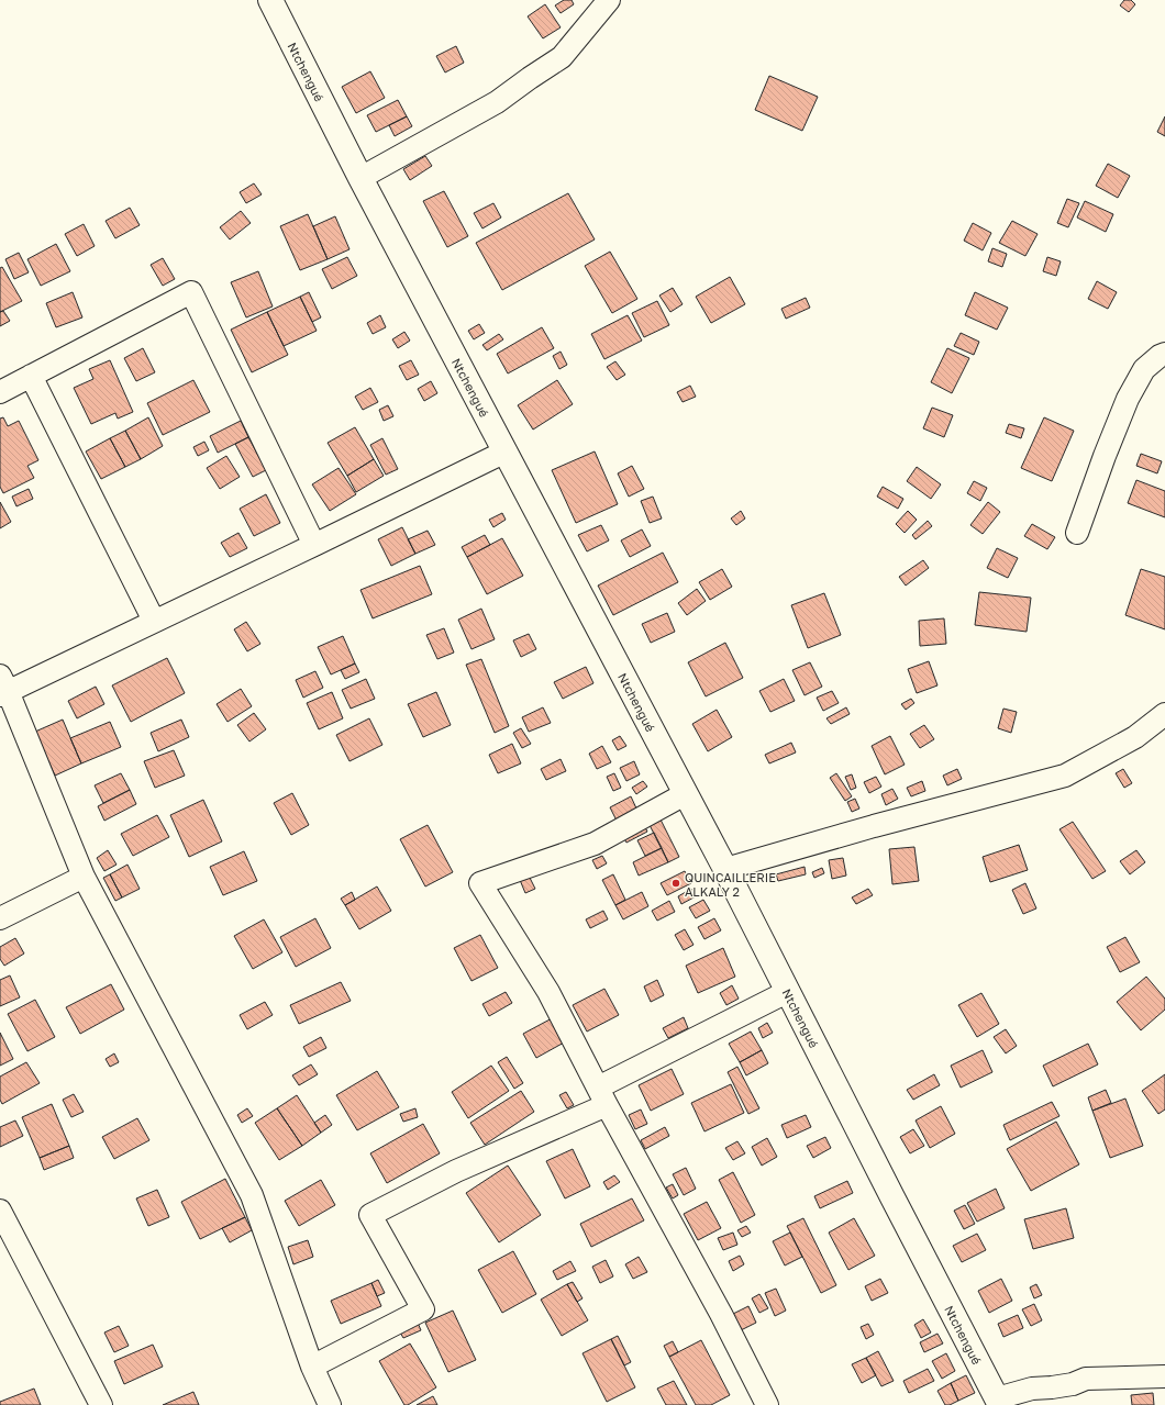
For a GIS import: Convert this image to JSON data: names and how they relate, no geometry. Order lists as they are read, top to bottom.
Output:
{
  "streets": {
    "main road": ["Ntchengué"]
  },
  "places": ["QUINCAILLERIE ALKALY 2"]
}
